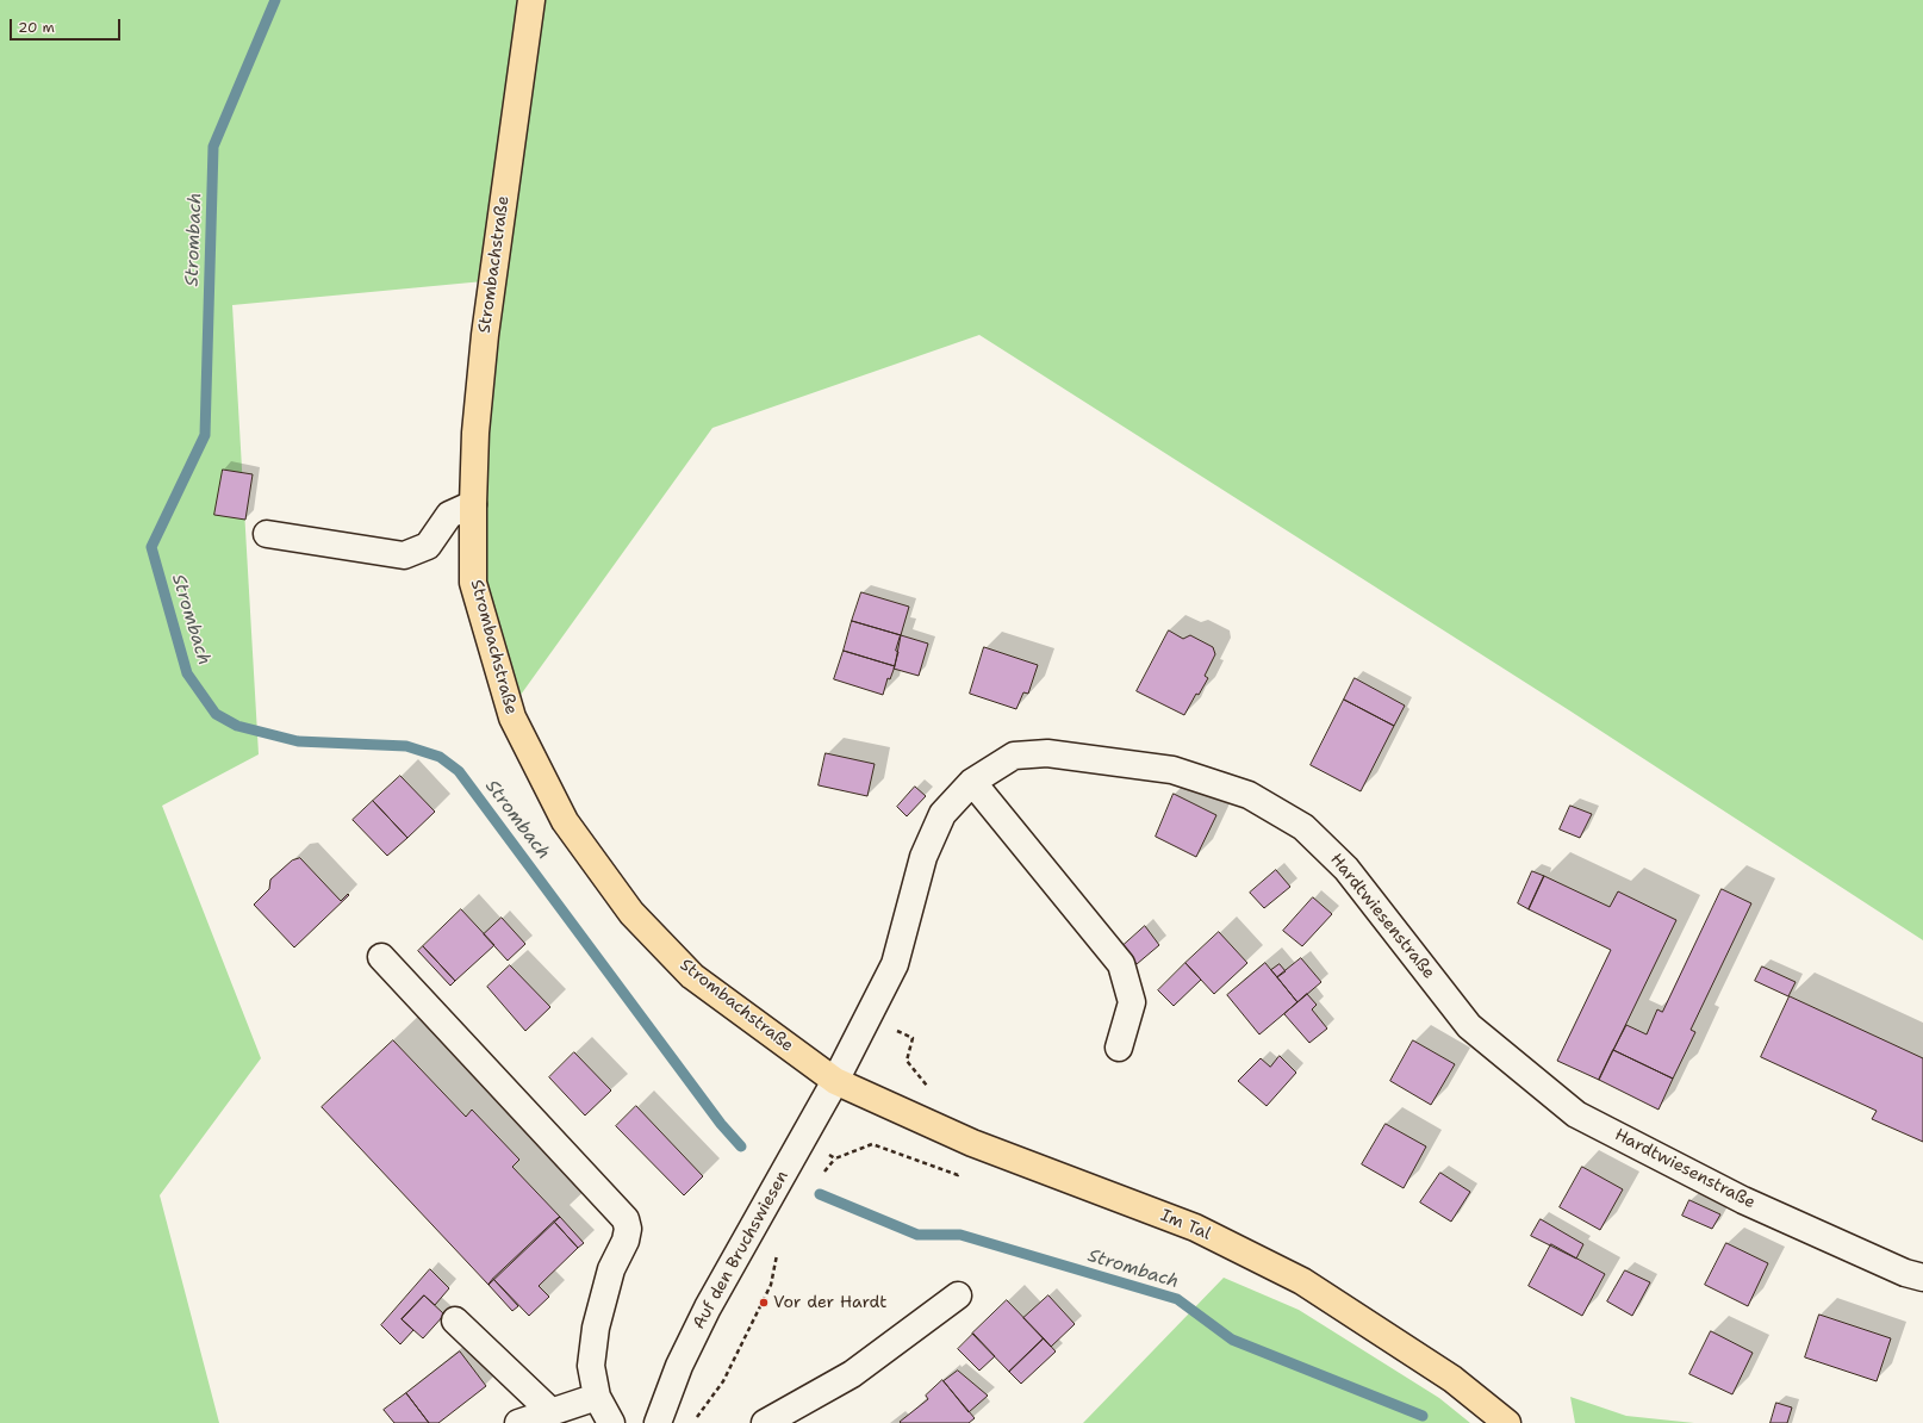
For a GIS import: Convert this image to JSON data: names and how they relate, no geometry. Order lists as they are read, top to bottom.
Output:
{
  "streets": {
    "main road": ["Strombachstraße", "Im Tal"],
    "street": ["Hardtwiesenstraße", "Auf den Bruchswiesen"]
  },
  "crossings": [
    ["Strombachstraße", "Hardtwiesenstraße"],
    ["Strombachstraße", "Im Tal"],
    ["Strombachstraße", "Auf den Bruchswiesen"],
    ["Hardtwiesenstraße", "Im Tal"],
    ["Hardtwiesenstraße", "Auf den Bruchswiesen"],
    ["Im Tal", "Auf den Bruchswiesen"]
  ],
  "water": ["Strombach"],
  "places": ["Vor der Hardt"],
  "scale_bar": "20 m"
}
